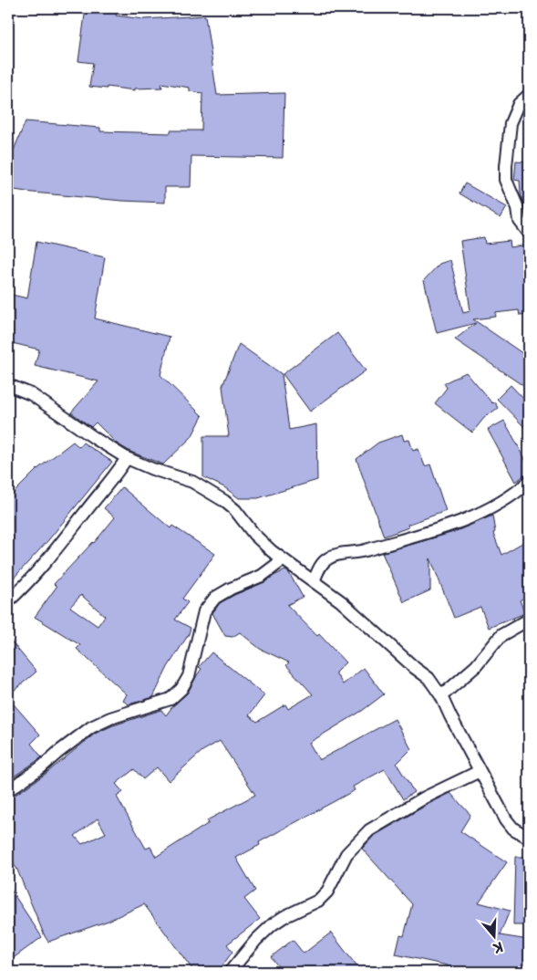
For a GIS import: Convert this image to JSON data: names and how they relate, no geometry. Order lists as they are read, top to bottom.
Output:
{
  "north": "bottom"
}
